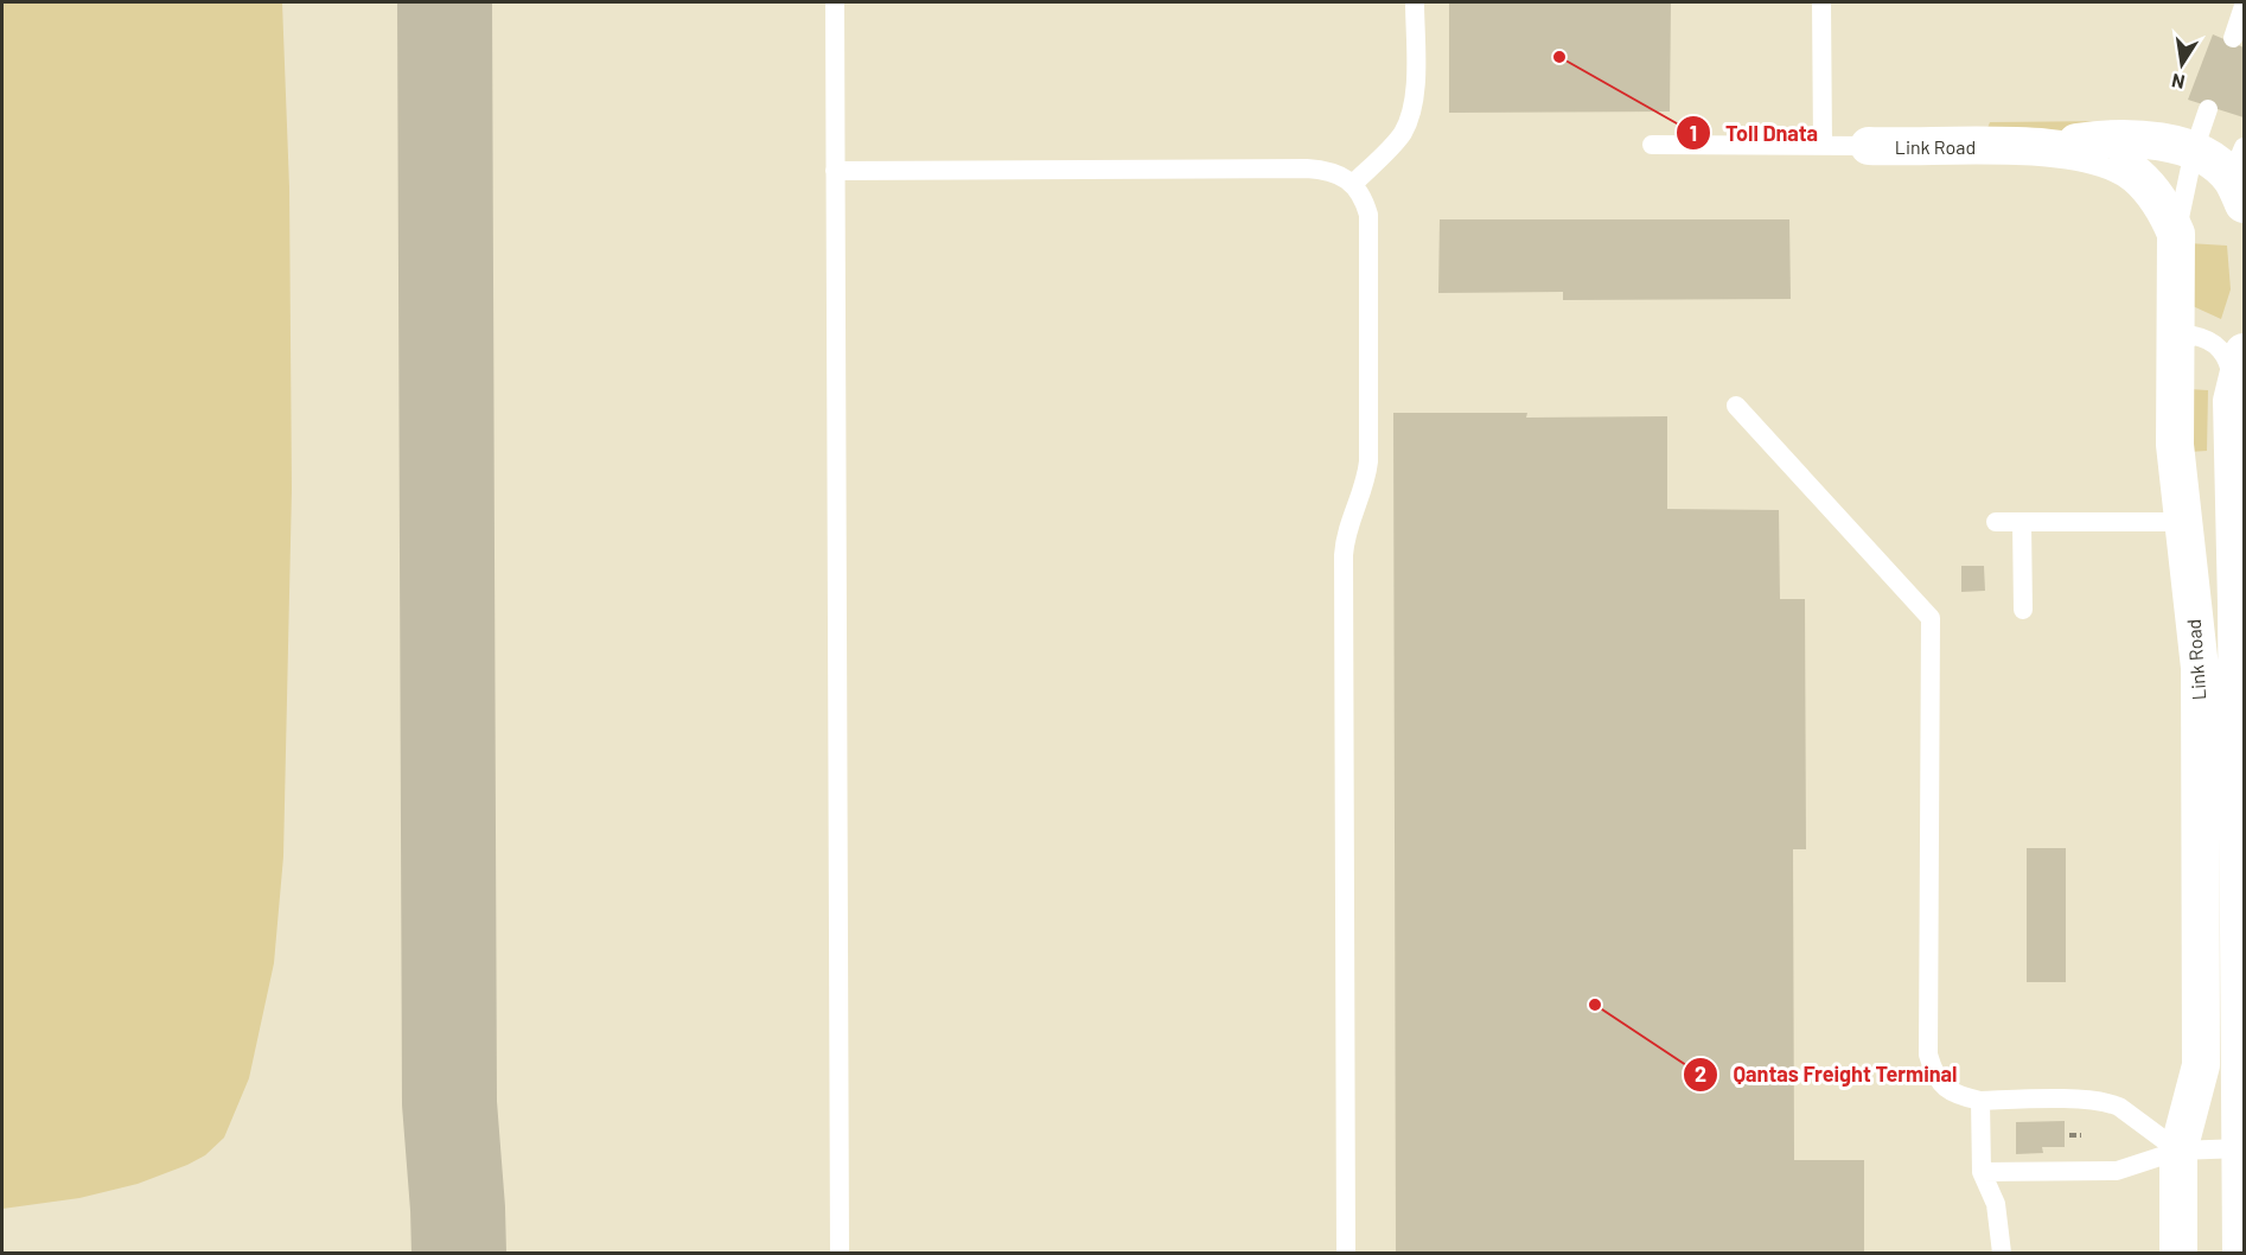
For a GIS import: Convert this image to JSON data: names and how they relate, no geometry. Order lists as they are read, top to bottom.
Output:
{
  "streets": {
    "street": ["Link Road"]
  },
  "places": ["Toll Dnata", "Qantas Freight Terminal"],
  "north": "bottom"
}
